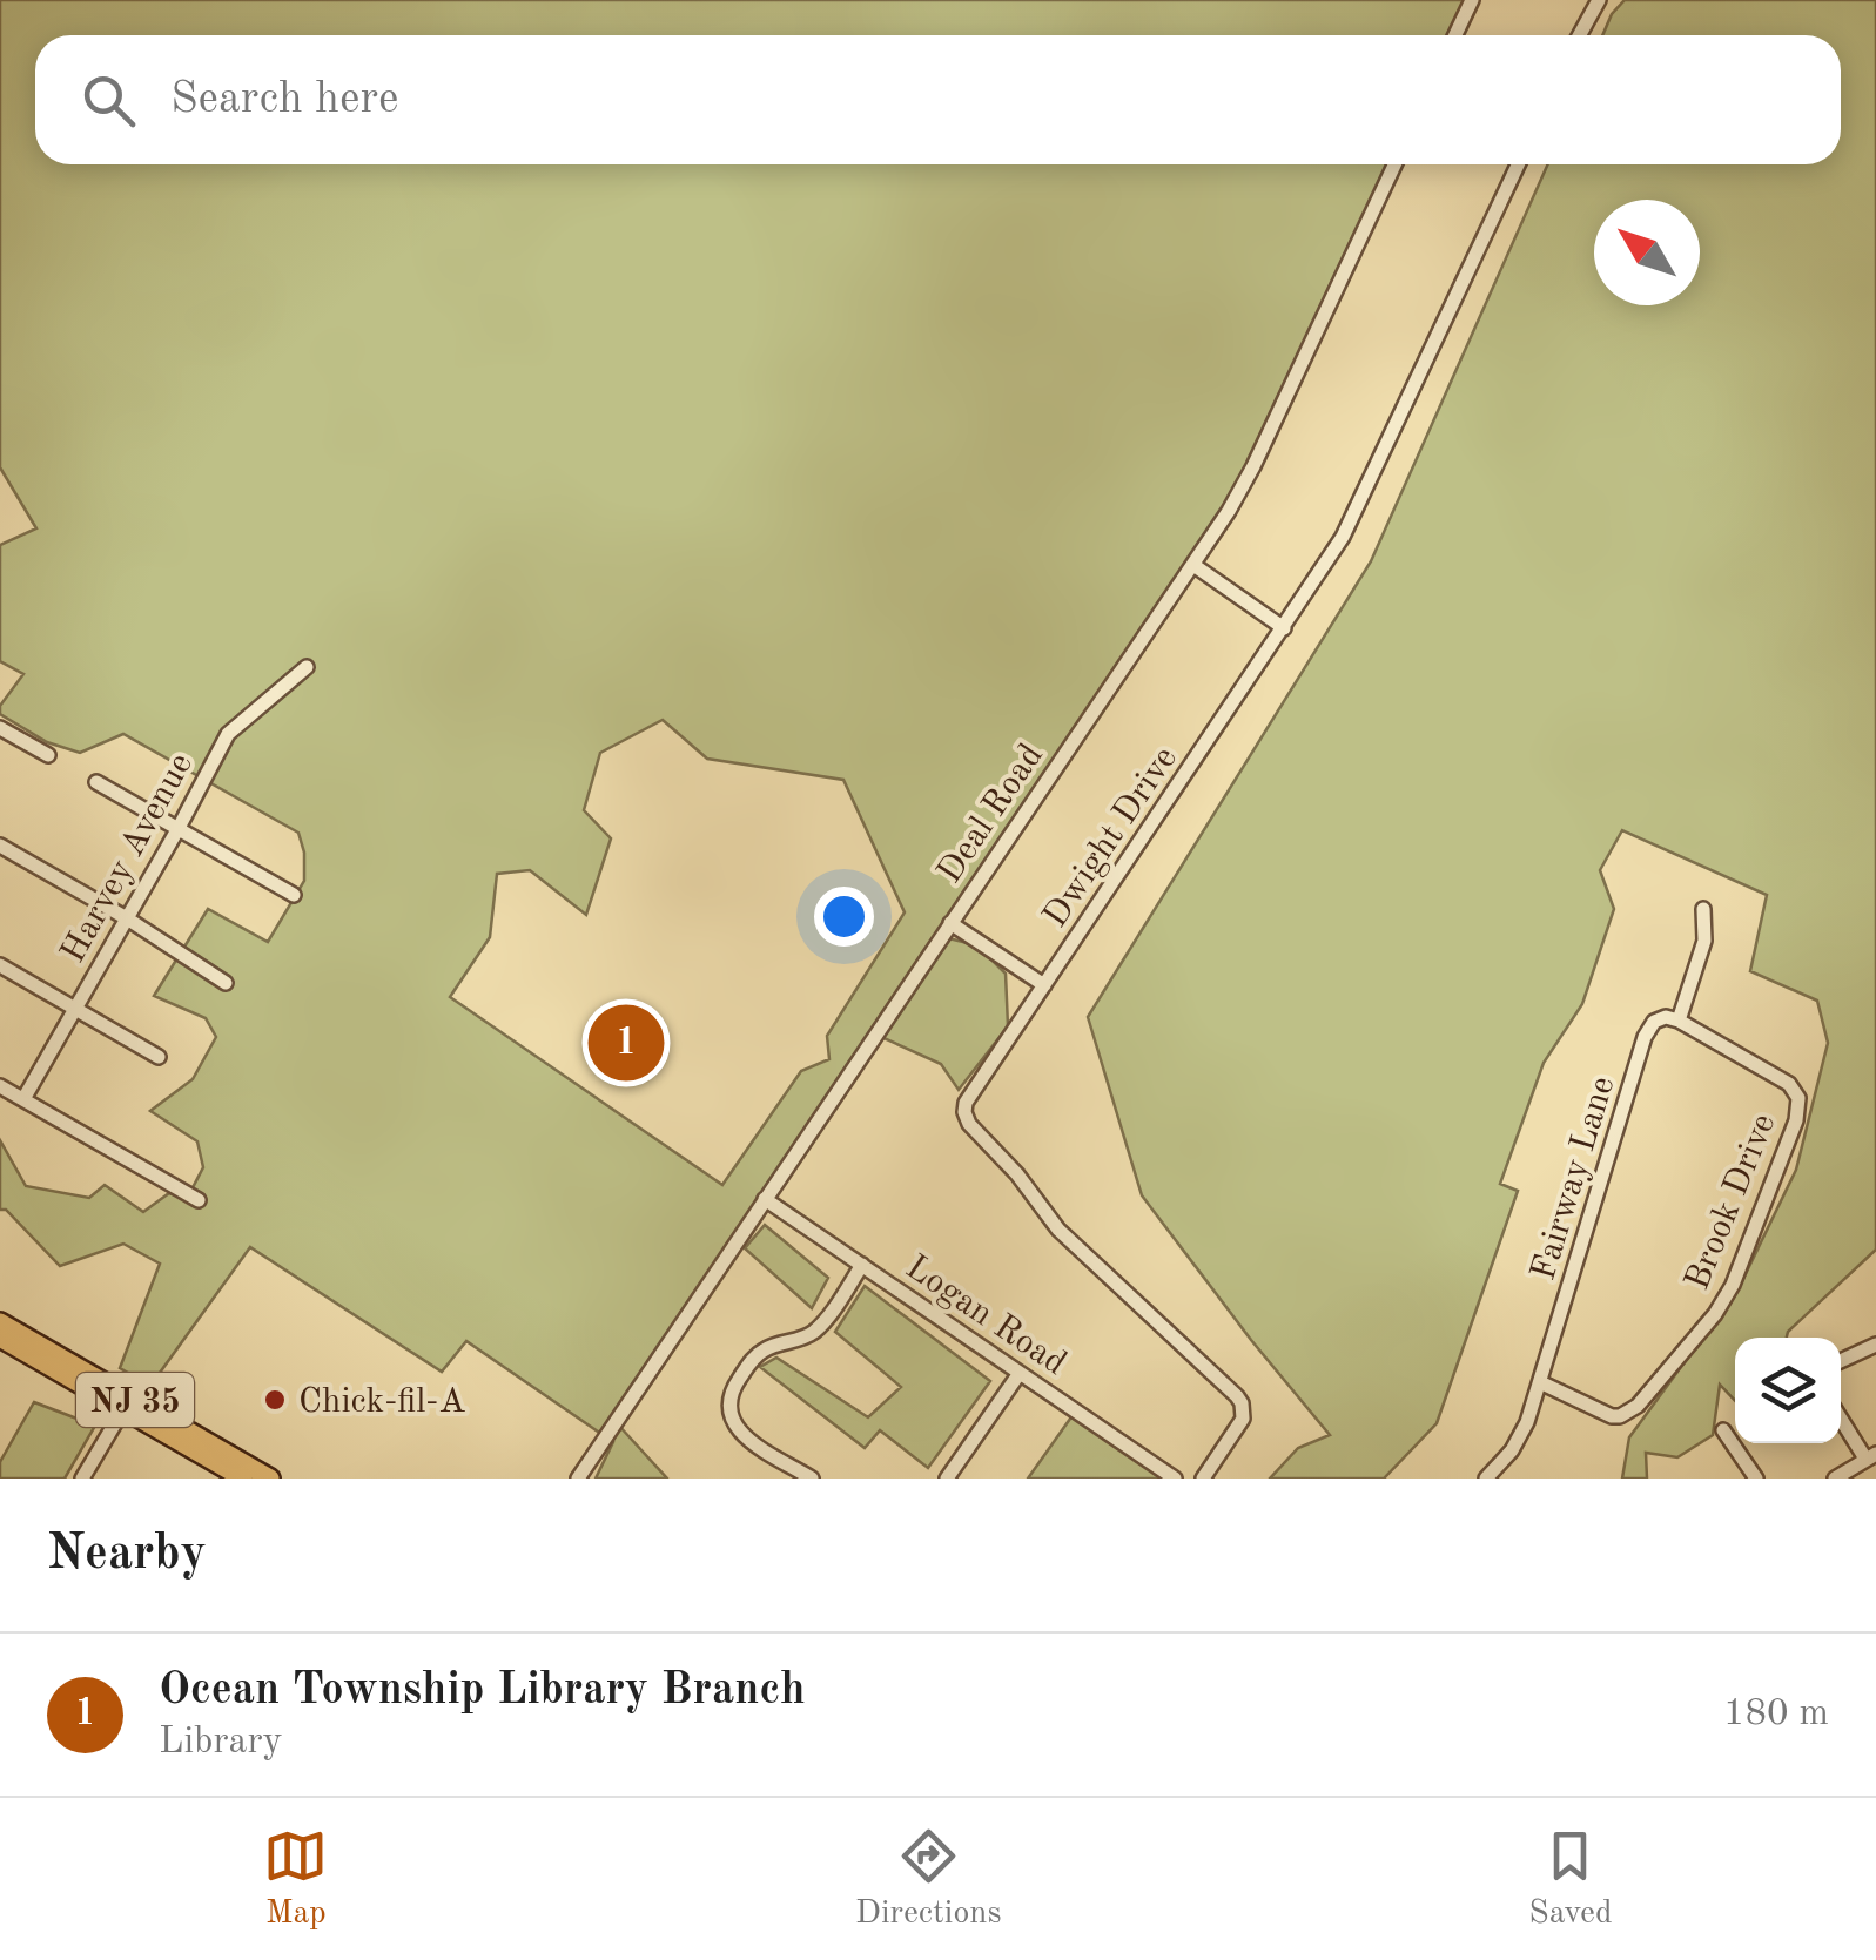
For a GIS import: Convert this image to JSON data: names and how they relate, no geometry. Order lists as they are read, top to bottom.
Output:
{
  "streets": {
    "main road": ["NJ 35"],
    "street": [
      "Deal Road",
      "Dwight Drive",
      "Harvey Avenue",
      "Fairway Lane",
      "Brook Drive",
      "Logan Road"
    ]
  },
  "crossings": [
    ["Deal Road", "Logan Road"],
    ["Fairway Lane", "Brook Drive"]
  ],
  "places": ["Chick-fil-A"],
  "north": "top left",
  "page": {
    "search": "Search here",
    "pins": "1",
    "heading": "Nearby",
    "list": [
      {
        "mark": "1",
        "name": "Ocean Township Library Branch",
        "note": "Library",
        "value": "180 m"
      }
    ],
    "nav": ["Map", "Directions", "Saved"]
  }
}
